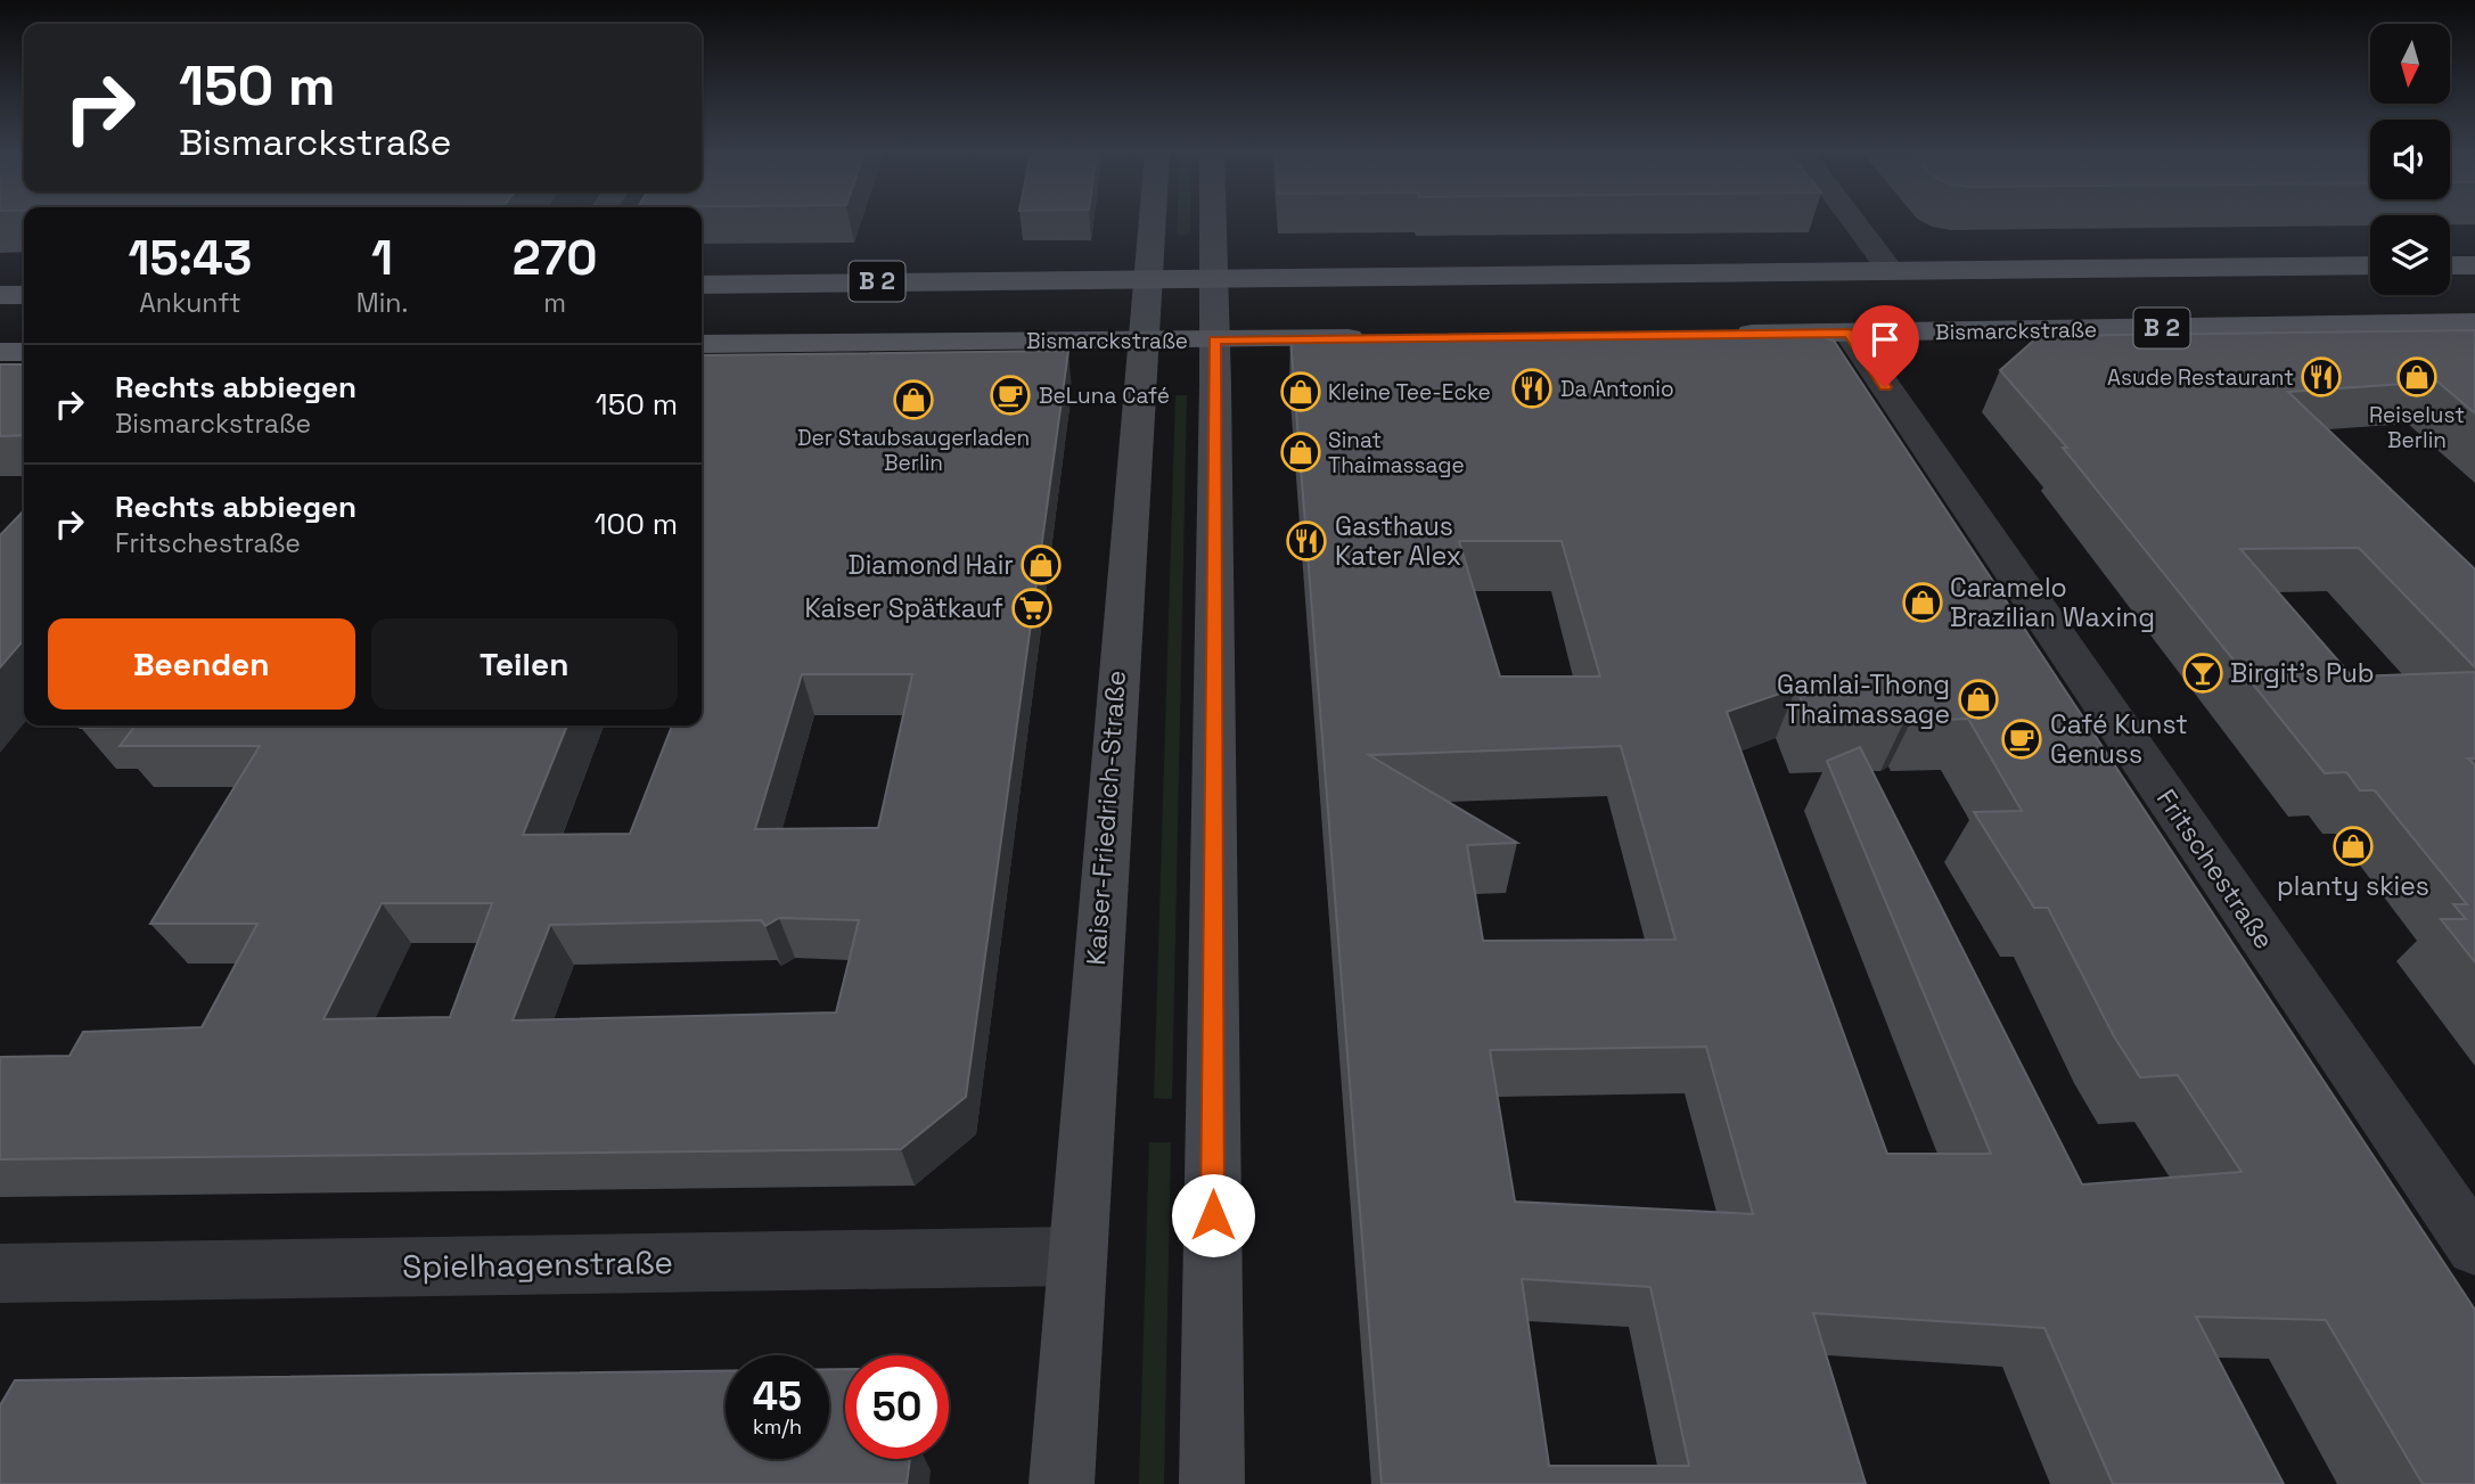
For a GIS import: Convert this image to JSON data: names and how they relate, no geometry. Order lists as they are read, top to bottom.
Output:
{
  "streets": {
    "main road": ["B 2", "Bismarckstraße", "Kaiser-Friedrich-Straße"],
    "street": ["Fritschestraße", "Spielhagenstraße"]
  },
  "crossings": [
    ["B 2", "Kaiser-Friedrich-Straße"],
    ["Bismarckstraße", "Kaiser-Friedrich-Straße"],
    ["Bismarckstraße", "Fritschestraße"],
    ["Kaiser-Friedrich-Straße", "Spielhagenstraße"]
  ],
  "places": {
    "restaurant": ["Asude Restaurant", "Da Antonio", "Gasthaus Kater Alex"],
    "shop": [
      "Reiselust Berlin",
      "Kleine Tee-Ecke",
      "Der Staubsaugerladen Berlin",
      "Sinat Thaimassage",
      "Diamond Hair",
      "Caramelo Brazilian Waxing",
      "Gamlai-Thong Thaimassage",
      "planty skies"
    ],
    "cafe": ["BeLuna Café", "Café Kunst Genuss"],
    "supermarket": ["Kaiser Spätkauf"],
    "bar": ["Birgit's Pub"]
  },
  "north": "bottom",
  "page": {
    "turn": ["150 m", "Bismarckstraße"],
    "eta": [
      "15:43",
      "Ankunft",
      "1",
      "Min.",
      "270",
      "m"
    ],
    "list": [
      {
        "name": "Rechts abbiegen",
        "note": "Bismarckstraße",
        "value": "150 m"
      },
      {
        "name": "Rechts abbiegen",
        "note": "Fritschestraße",
        "value": "100 m"
      }
    ],
    "buttons": ["Beenden", "Teilen"],
    "speed": "45 km/h",
    "limit": "50"
  }
}
